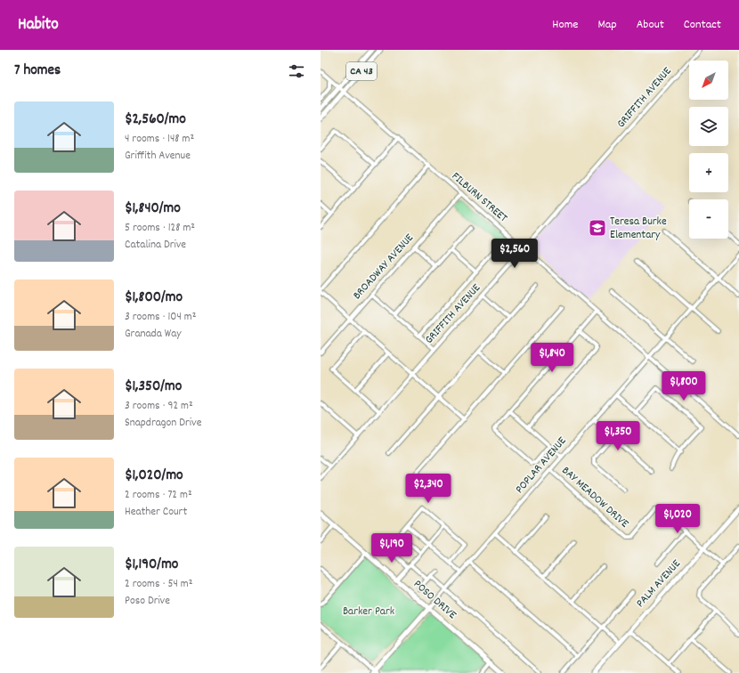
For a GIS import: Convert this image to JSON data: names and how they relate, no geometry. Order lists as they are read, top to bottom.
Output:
{
  "streets": {
    "main road": [
      "CA 43",
      "POPLAR AVENUE",
      "PALM AVENUE",
      "POSO DRIVE"
    ],
    "street": [
      "GRIFFITH AVENUE",
      "FILBURN STREET",
      "BROADWAY AVENUE",
      "BAY MEADOW DRIVE"
    ]
  },
  "crossings": [
    ["CA 43", "FILBURN STREET"],
    ["GRIFFITH AVENUE", "FILBURN STREET"],
    ["FILBURN STREET", "BROADWAY AVENUE"],
    ["FILBURN STREET", "POPLAR AVENUE"],
    ["POPLAR AVENUE", "BAY MEADOW DRIVE"],
    ["POPLAR AVENUE", "POSO DRIVE"],
    ["BAY MEADOW DRIVE", "PALM AVENUE"]
  ],
  "parks": ["Barker Park"],
  "places": {
    "school or university": ["Teresa Burke Elementary"]
  },
  "north": "bottom left",
  "page": {
    "header": "Habito",
    "nav": [
      "Home",
      "Map",
      "About",
      "Contact"
    ],
    "heading": "7 homes",
    "map_buttons": ["+", "−"],
    "list": [
      {
        "name": "$2,560/mo",
        "note": "4 rooms · 148 m² · Griffith Avenue"
      },
      {
        "name": "$1,840/mo",
        "note": "5 rooms · 128 m² · Catalina Drive"
      },
      {
        "name": "$1,800/mo",
        "note": "3 rooms · 104 m² · Granada Way"
      },
      {
        "name": "$1,350/mo",
        "note": "3 rooms · 92 m² · Snapdragon Drive"
      },
      {
        "name": "$1,020/mo",
        "note": "2 rooms · 72 m² · Heather Court"
      },
      {
        "name": "$1,190/mo",
        "note": "2 rooms · 54 m² · Poso Drive"
      }
    ],
    "price": [
      "$2,560",
      "$1,840",
      "$1,800",
      "$1,350",
      "$2,340",
      "$1,020",
      "$1,190"
    ]
  }
}
